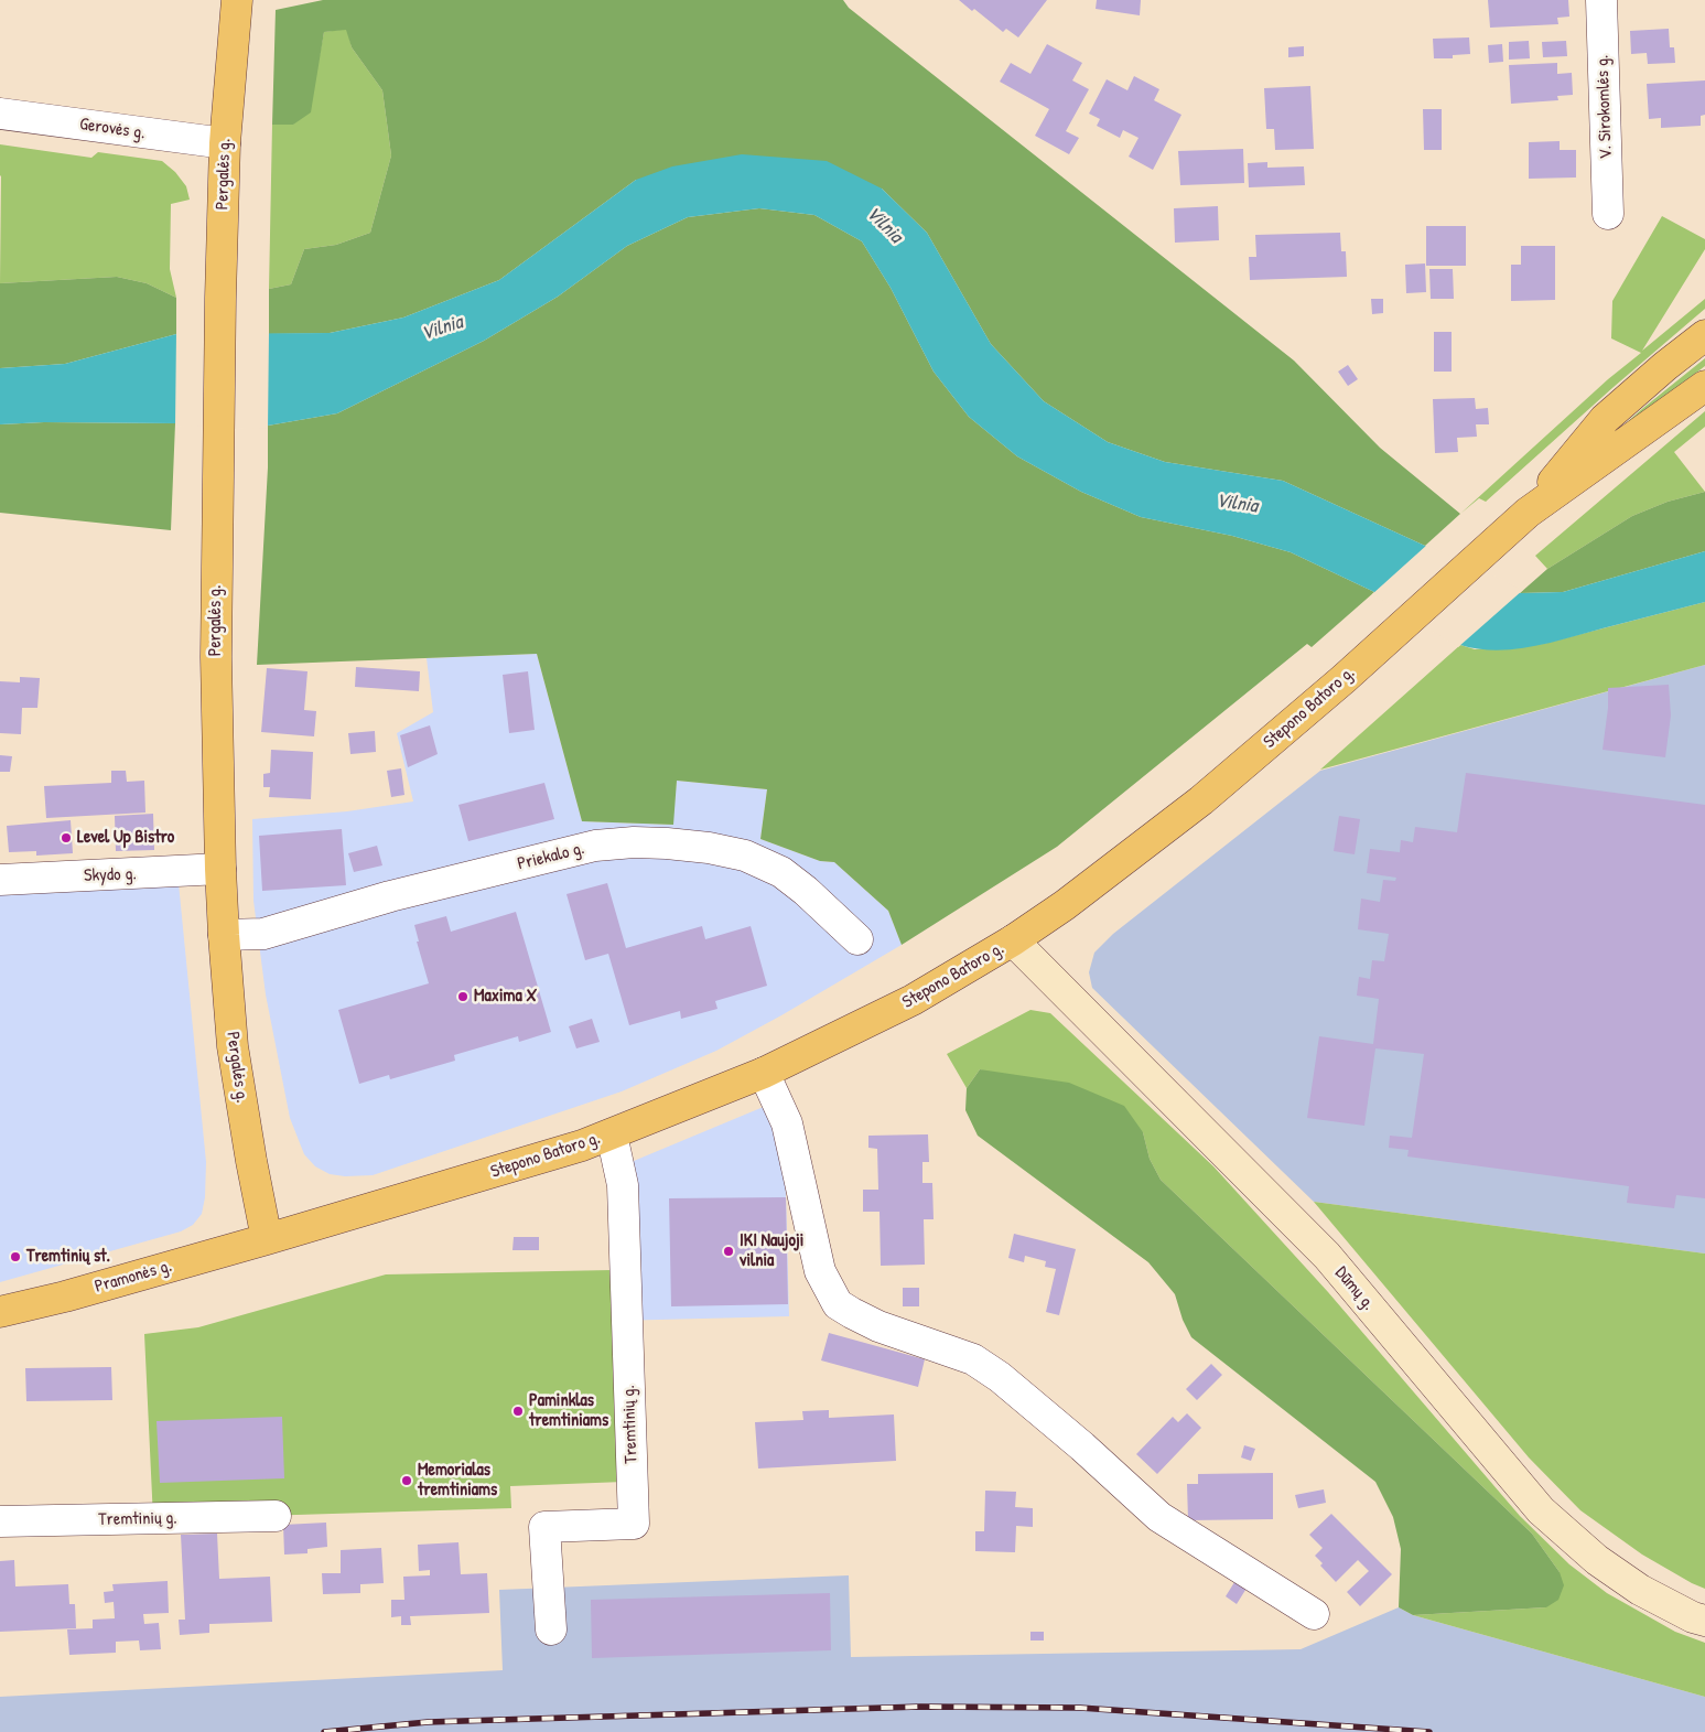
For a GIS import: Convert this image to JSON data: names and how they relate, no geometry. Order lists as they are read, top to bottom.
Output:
{
  "streets": {
    "main road": [
      "Pergalės g.",
      "Stepono Batoro g.",
      "Pramonės g.",
      "Dūmų g."
    ],
    "street": [
      "V. Sirokomlės g.",
      "Gerovės g.",
      "Priekalo g.",
      "Skydo g.",
      "Tremtinių g."
    ]
  },
  "crossings": [
    ["Gerovės g.", "Pergalės g."],
    ["Pergalės g.", "Stepono Batoro g."],
    ["Pergalės g.", "Priekalo g."],
    ["Pergalės g.", "Skydo g."],
    ["Pergalės g.", "Pramonės g."],
    ["Stepono Batoro g.", "Pramonės g."],
    ["Stepono Batoro g.", "Dūmų g."],
    ["Stepono Batoro g.", "Tremtinių g."]
  ],
  "water": ["Vilnia"],
  "places": [
    "Level Up Bistro",
    "Maxima X",
    "IKI Naujoji vilnia",
    "Tremtinių st.",
    "Paminklas tremtiniams",
    "Memorialas tremtiniams"
  ]
}
